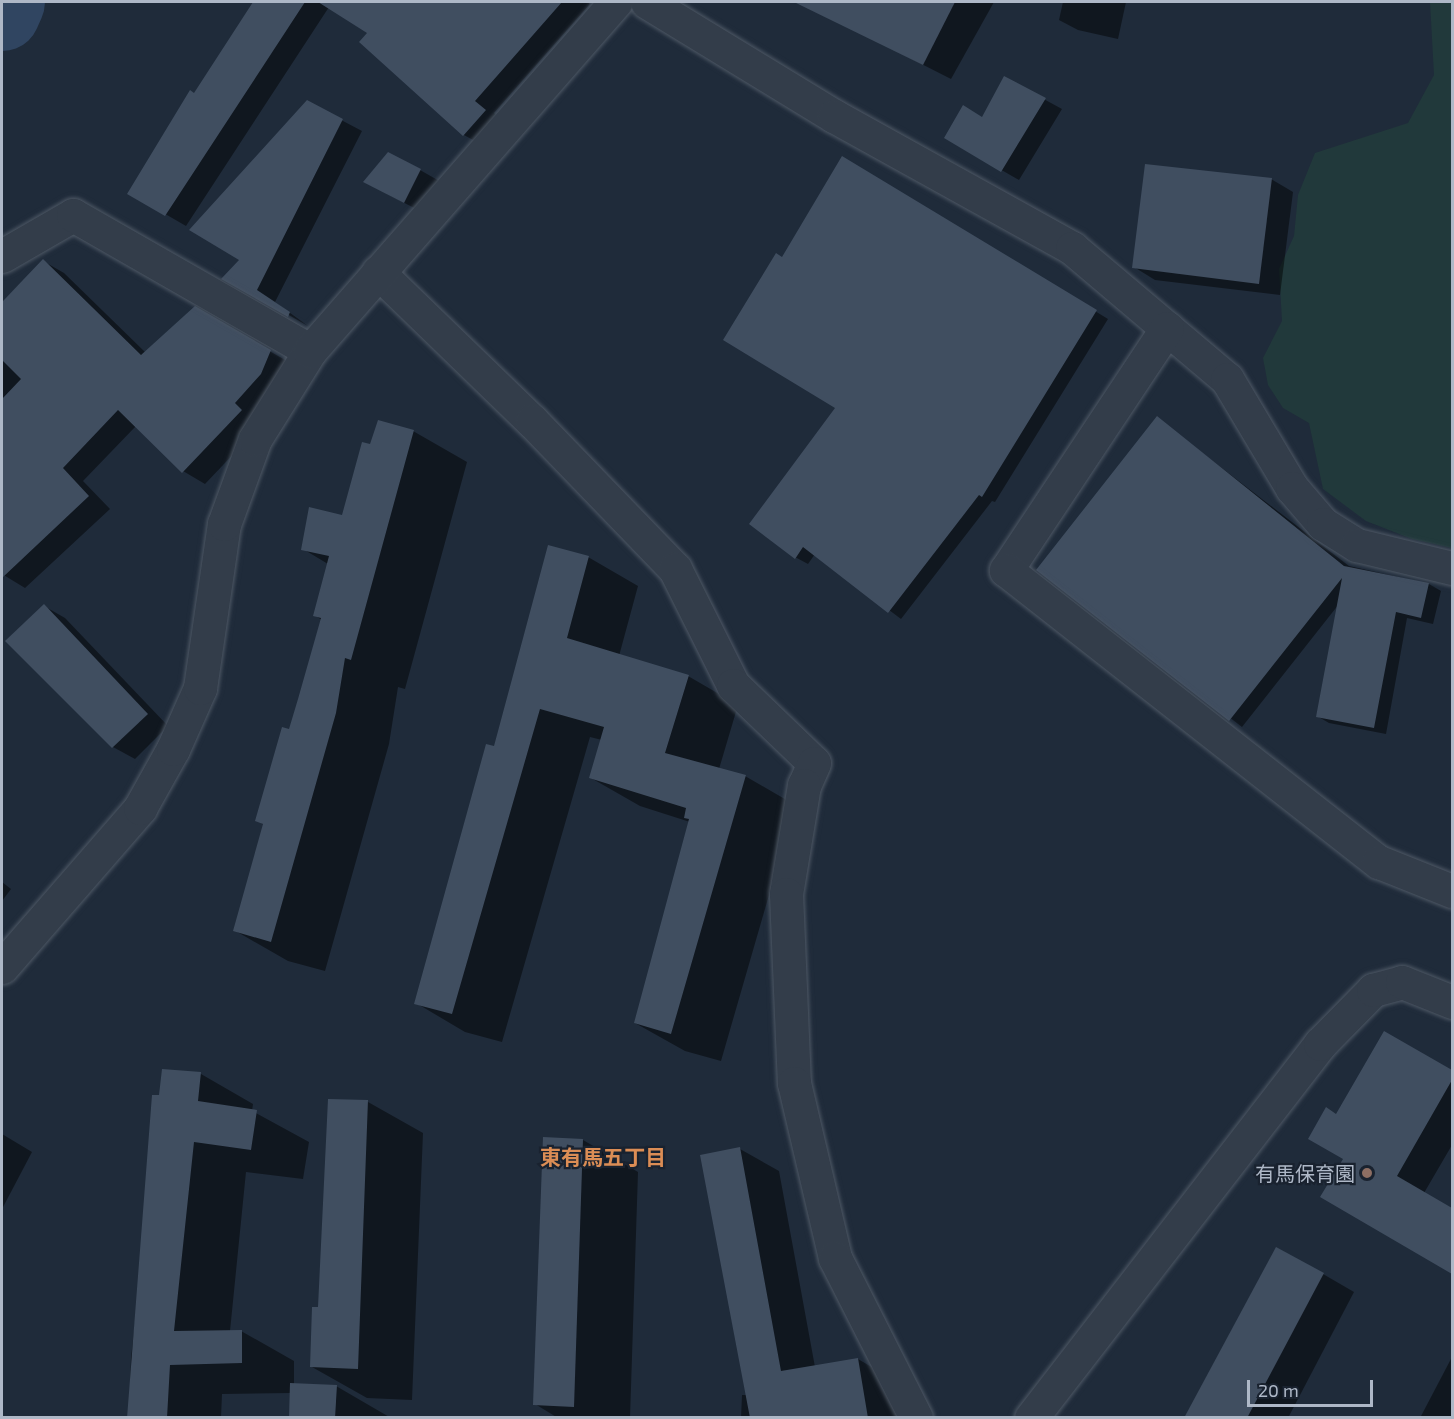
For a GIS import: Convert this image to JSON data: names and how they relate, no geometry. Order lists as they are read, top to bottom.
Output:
{
  "districts": ["東有馬五丁目"],
  "places": ["有馬保育園"],
  "scale_bar": "20 m"
}
